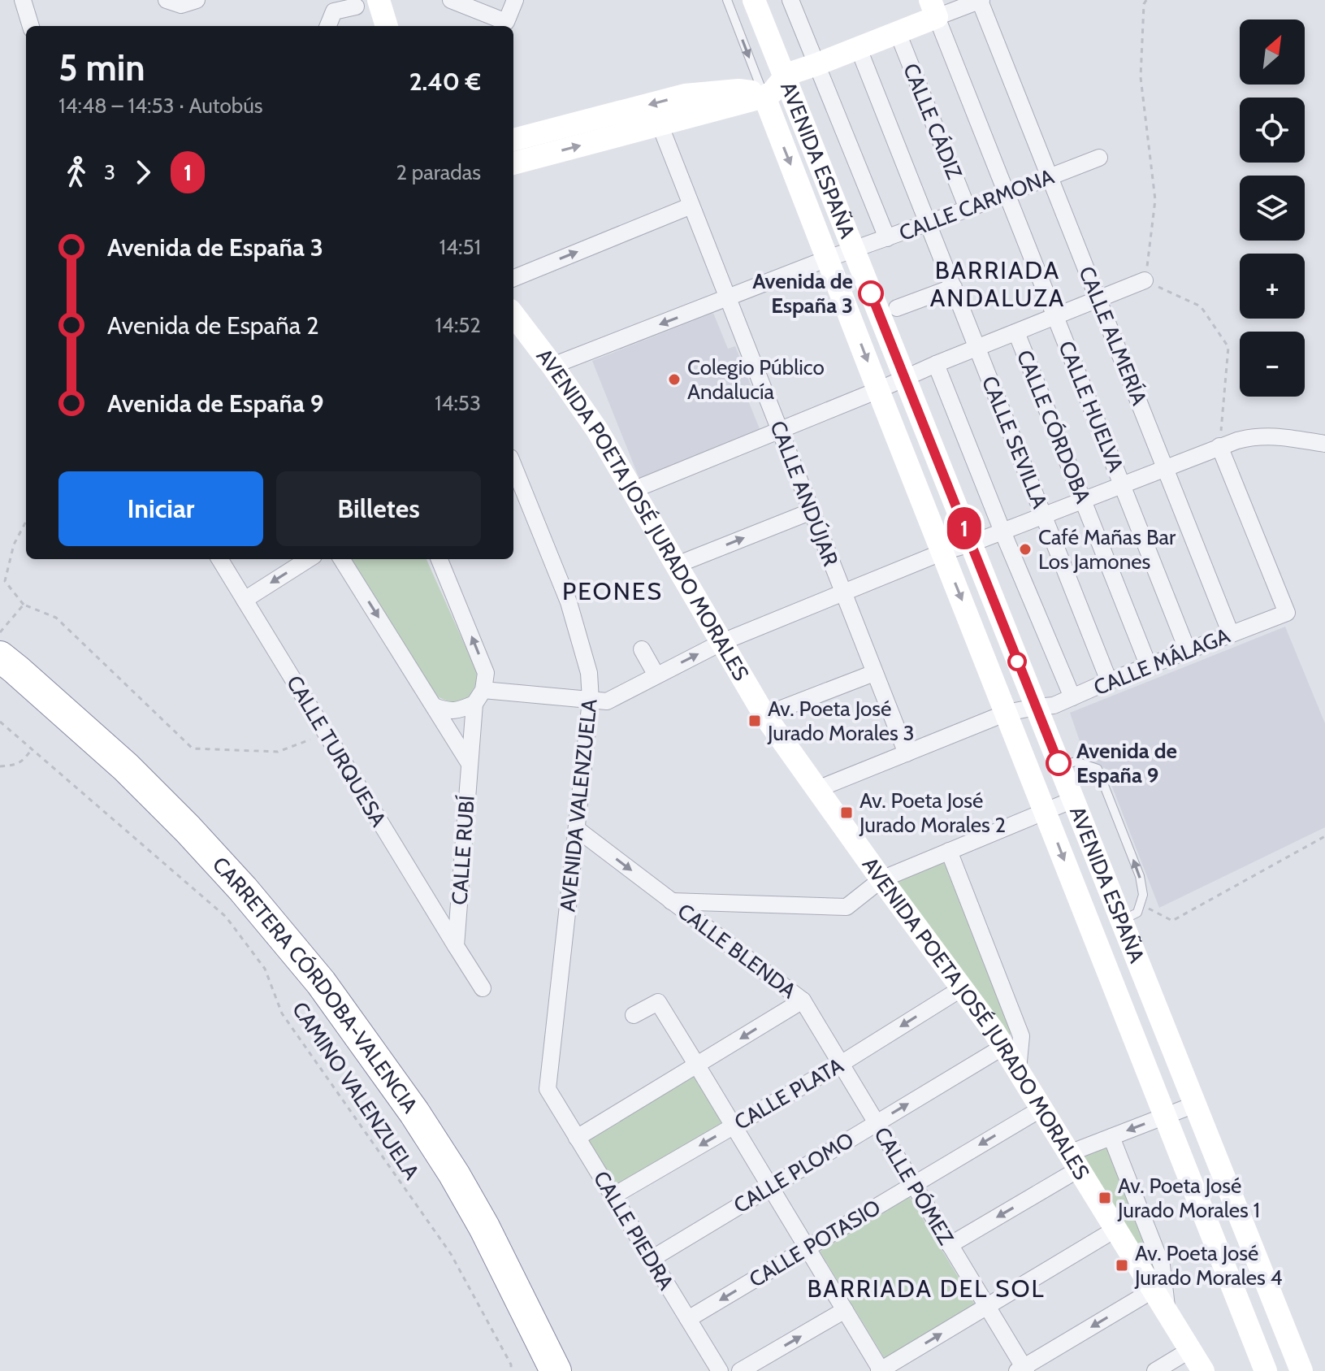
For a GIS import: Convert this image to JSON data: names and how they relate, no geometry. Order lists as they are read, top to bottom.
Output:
{
  "streets": {
    "highway": ["CARRETERA CÓRDOBA-VALENCIA"],
    "main road": ["AVENIDA ESPAÑA", "AVENIDA POETA JOSÉ JURADO MORALES"],
    "street": [
      "CALLE CÁDIZ",
      "CALLE CARMONA",
      "CALLE ALMERÍA",
      "CALLE HUELVA",
      "CALLE CÓRDOBA",
      "CALLE SEVILLA",
      "CALLE ANDÚJAR",
      "CALLE MÁLAGA",
      "CALLE TURQUESA",
      "AVENIDA VALENZUELA",
      "CALLE RUBÍ",
      "CALLE BLENDA",
      "CALLE PLATA",
      "CALLE PLOMO",
      "CALLE PÓMEZ",
      "CALLE PIEDRA",
      "CALLE POTASIO"
    ],
    "path": ["CAMINO VALENZUELA"]
  },
  "crossings": [
    ["CALLE CÁDIZ", "CALLE CARMONA"],
    ["AVENIDA ESPAÑA", "CALLE CARMONA"],
    ["AVENIDA ESPAÑA", "CALLE MÁLAGA"],
    ["CALLE CARMONA", "CALLE ALMERÍA"],
    ["CALLE CARMONA", "CALLE HUELVA"],
    ["CALLE CARMONA", "CALLE SEVILLA"],
    ["CALLE CARMONA", "CALLE ANDÚJAR"],
    ["CALLE CARMONA", "AVENIDA POETA JOSÉ JURADO MORALES"],
    ["CALLE ALMERÍA", "CALLE MÁLAGA"],
    ["CALLE HUELVA", "CALLE MÁLAGA"],
    ["CALLE CÓRDOBA", "CALLE MÁLAGA"],
    ["CALLE SEVILLA", "CALLE MÁLAGA"],
    ["CALLE ANDÚJAR", "CALLE MÁLAGA"],
    ["AVENIDA POETA JOSÉ JURADO MORALES", "CALLE MÁLAGA"],
    ["AVENIDA POETA JOSÉ JURADO MORALES", "CALLE PLATA"],
    ["AVENIDA POETA JOSÉ JURADO MORALES", "CALLE PLOMO"],
    ["AVENIDA POETA JOSÉ JURADO MORALES", "CALLE POTASIO"],
    ["CALLE TURQUESA", "CALLE RUBÍ"],
    ["AVENIDA VALENZUELA", "CALLE BLENDA"],
    ["AVENIDA VALENZUELA", "CALLE PIEDRA"],
    ["CALLE BLENDA", "CALLE PÓMEZ"],
    ["CALLE PLATA", "CALLE PÓMEZ"],
    ["CALLE PLATA", "CALLE PIEDRA"],
    ["CALLE PLOMO", "CALLE PÓMEZ"],
    ["CALLE PLOMO", "CALLE PIEDRA"],
    ["CALLE PÓMEZ", "CALLE POTASIO"],
    ["CALLE PIEDRA", "CALLE POTASIO"]
  ],
  "one_way": ["CALLE BLENDA"],
  "districts": ["BARRIADA ANDALUZA", "PEONES", "BARRIADA DEL SOL"],
  "places": {
    "other": [
      "Avenida de España 3",
      "Colegio Público Andalucía",
      "Café Mañas Bar Los Jamones",
      "Avenida de España 9"
    ],
    "transit": [
      "Av. Poeta José Jurado Morales 3",
      "Av. Poeta José Jurado Morales 2",
      "Av. Poeta José Jurado Morales 1",
      "Av. Poeta José Jurado Morales 4"
    ]
  },
  "lines": ["bus line 1"],
  "north": "top right",
  "page": {
    "on_map": "1",
    "map_buttons": ["+", "−"],
    "heading": ["5 min", "14:48 – 14:53 · Autobús", "2.40 €"],
    "legs": ["3", "1", "2 paradas"],
    "list": [
      {
        "name": "Avenida de España 3",
        "value": "14:51"
      },
      {
        "name": "Avenida de España 2",
        "value": "14:52"
      },
      {
        "name": "Avenida de España 9",
        "value": "14:53"
      }
    ],
    "buttons": ["Iniciar", "Billetes"]
  }
}
